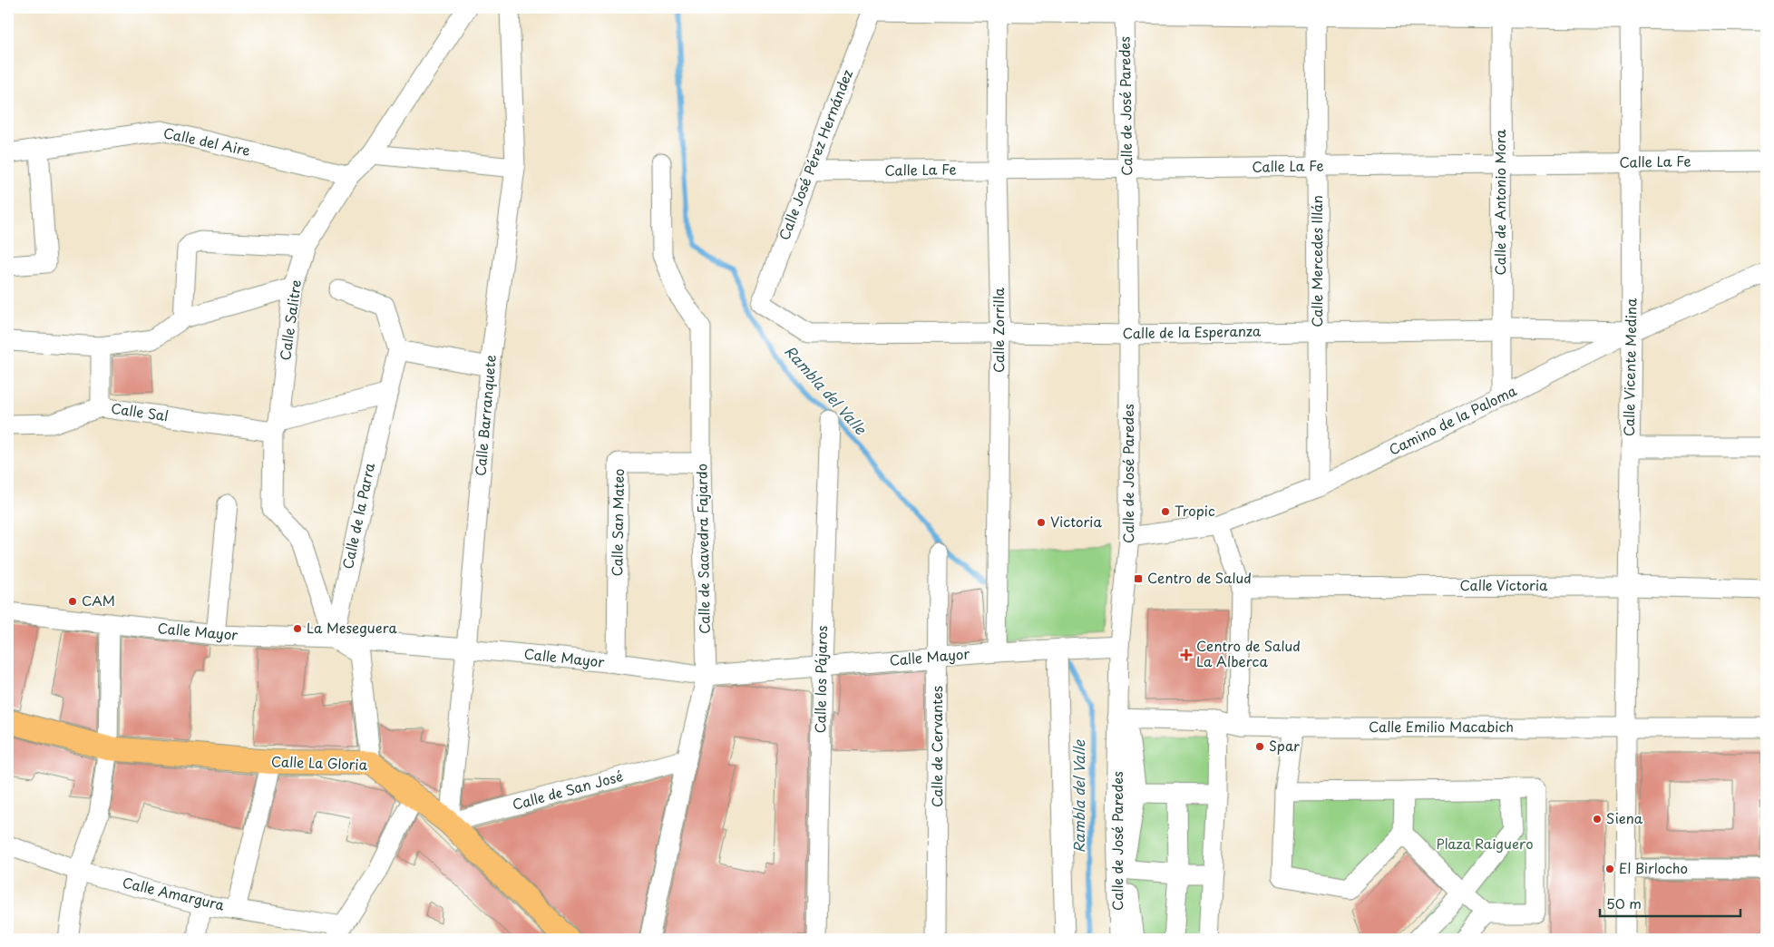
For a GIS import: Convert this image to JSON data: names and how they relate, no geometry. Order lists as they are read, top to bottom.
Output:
{
  "streets": {
    "main road": ["Calle La Gloria"],
    "street": [
      "Calle de José Paredes",
      "Calle del Aire",
      "Calle José Pérez Hernández",
      "Calle La Fe",
      "Calle de Antonio Mora",
      "Calle Mercedes Illán",
      "Calle Salitre",
      "Calle Zorrilla",
      "Calle de la Esperanza",
      "Calle Vicente Medina",
      "Calle Sal",
      "Calle Barranquete",
      "Camino de la Paloma",
      "Calle de la Parra",
      "Calle San Mateo",
      "Calle de Saavedra Fajardo",
      "Calle Victoria",
      "Calle Mayor",
      "Calle los Pájaros",
      "Calle Emilio Macabich",
      "Calle de Cervantes",
      "Calle de San José",
      "Calle Amargura"
    ]
  },
  "crossings": [
    ["Calle de José Paredes", "Calle La Fe"],
    ["Calle de José Paredes", "Calle de la Esperanza"],
    ["Calle de José Paredes", "Camino de la Paloma"],
    ["Calle de José Paredes", "Calle Mayor"],
    ["Calle de José Paredes", "Calle Emilio Macabich"],
    ["Calle del Aire", "Calle Salitre"],
    ["Calle José Pérez Hernández", "Calle La Fe"],
    ["Calle José Pérez Hernández", "Calle de la Esperanza"],
    ["Calle La Fe", "Calle de Antonio Mora"],
    ["Calle La Fe", "Calle Mercedes Illán"],
    ["Calle La Fe", "Calle Zorrilla"],
    ["Calle La Fe", "Calle Vicente Medina"],
    ["Calle de Antonio Mora", "Calle de la Esperanza"],
    ["Calle de Antonio Mora", "Camino de la Paloma"],
    ["Calle Mercedes Illán", "Calle de la Esperanza"],
    ["Calle Mercedes Illán", "Camino de la Paloma"],
    ["Calle Salitre", "Calle Sal"],
    ["Calle Salitre", "Calle de la Parra"],
    ["Calle Salitre", "Calle Mayor"],
    ["Calle Zorrilla", "Calle de la Esperanza"],
    ["Calle Zorrilla", "Calle Mayor"],
    ["Calle de la Esperanza", "Calle Vicente Medina"],
    ["Calle de la Esperanza", "Camino de la Paloma"],
    ["Calle Vicente Medina", "Camino de la Paloma"],
    ["Calle Vicente Medina", "Calle Victoria"],
    ["Calle Vicente Medina", "Calle Emilio Macabich"],
    ["Calle Sal", "Calle de la Parra"],
    ["Calle Barranquete", "Calle Mayor"],
    ["Calle Barranquete", "Calle La Gloria"],
    ["Calle Barranquete", "Calle de San José"],
    ["Calle de la Parra", "Calle Mayor"],
    ["Calle San Mateo", "Calle de Saavedra Fajardo"],
    ["Calle San Mateo", "Calle Mayor"],
    ["Calle de Saavedra Fajardo", "Calle Mayor"],
    ["Calle de Saavedra Fajardo", "Calle de San José"],
    ["Calle Mayor", "Calle los Pájaros"],
    ["Calle Mayor", "Calle de Cervantes"],
    ["Calle La Gloria", "Calle de San José"]
  ],
  "water": ["Rambla del Valle"],
  "parks": ["Plaza Raiguero"],
  "places": {
    "other": [
      "Tropic",
      "Victoria",
      "CAM",
      "La Meseguera",
      "Spar",
      "Siena",
      "El Birlocho"
    ],
    "transit": ["Centro de Salud"],
    "health": ["Centro de Salud La Alberca"]
  },
  "scale_bar": "50 m"
}
